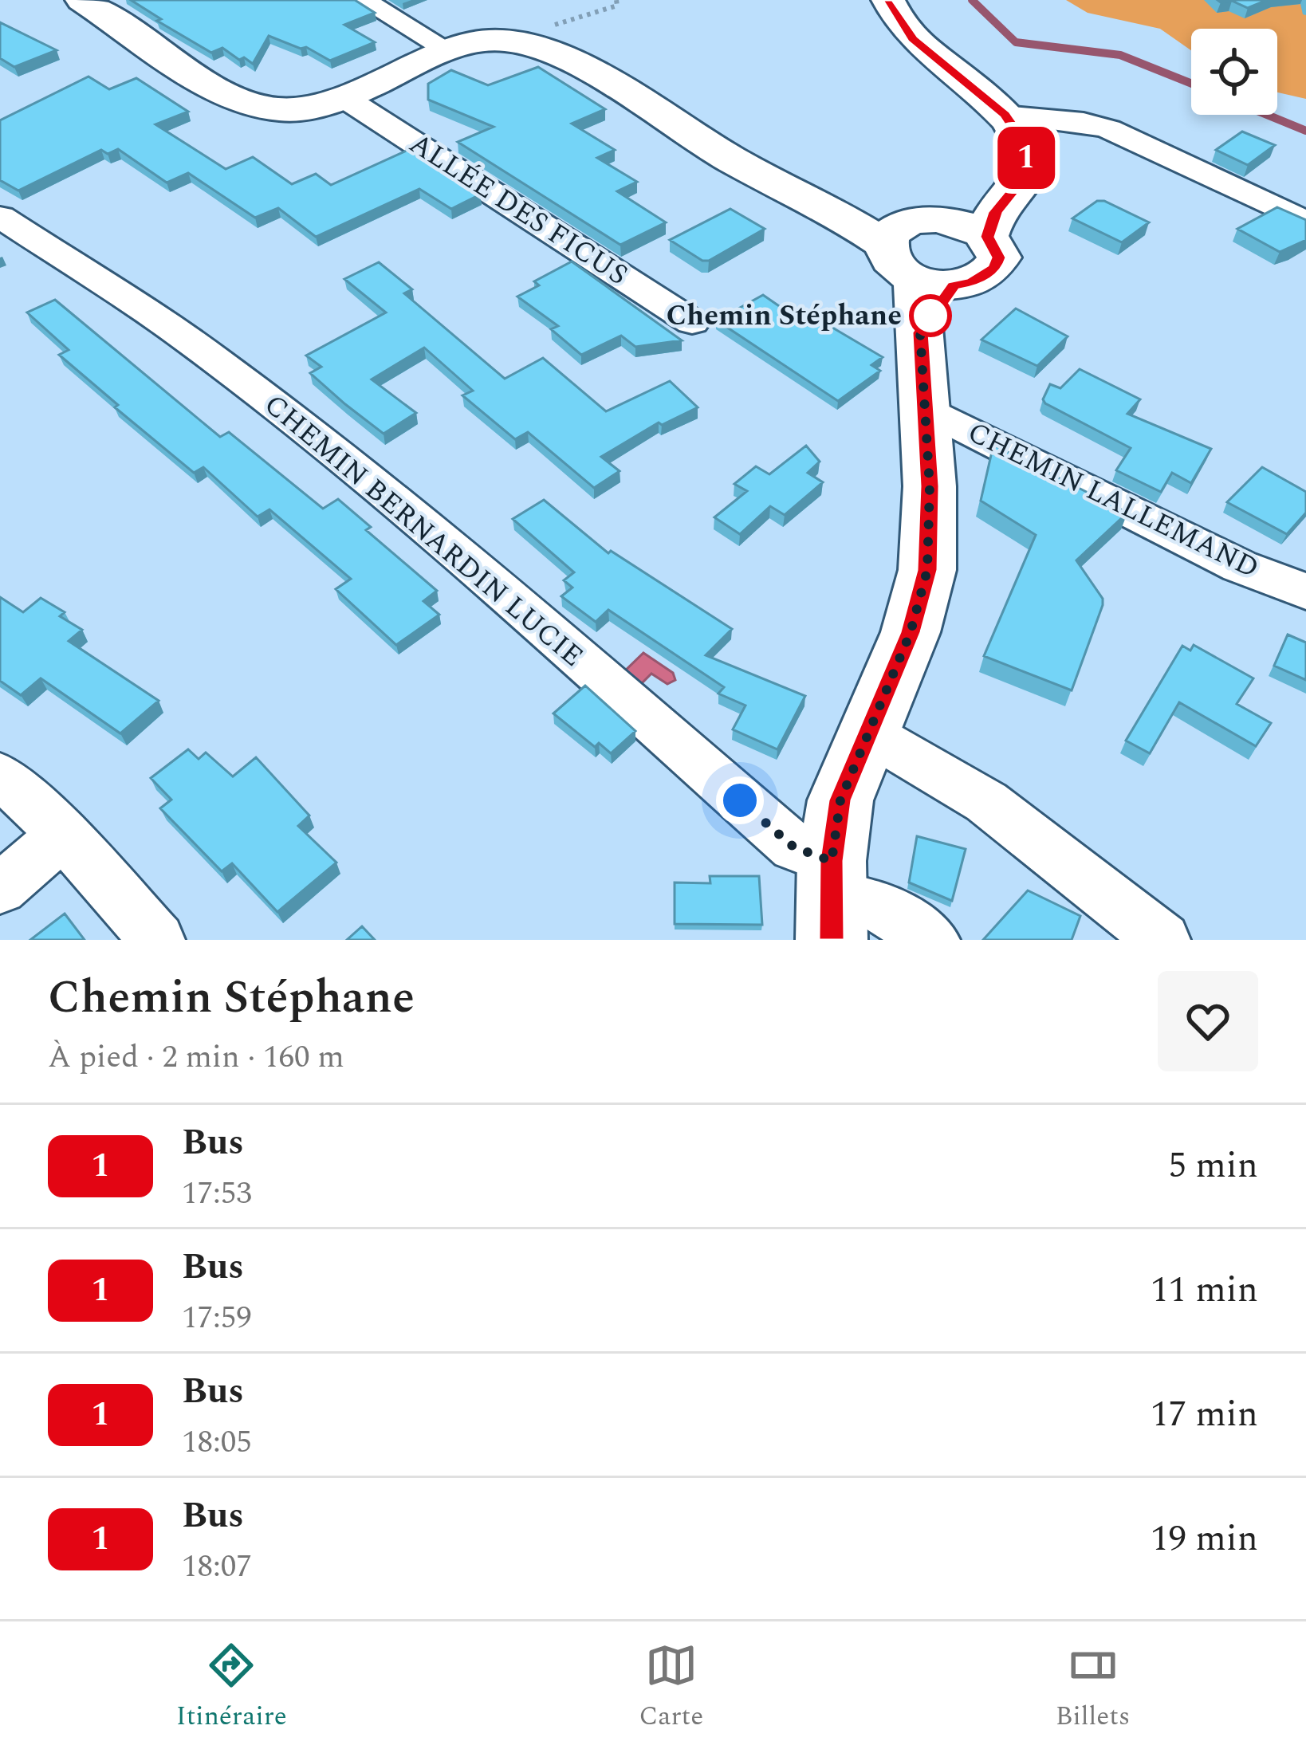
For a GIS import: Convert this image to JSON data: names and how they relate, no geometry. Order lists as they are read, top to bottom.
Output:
{
  "streets": {
    "street": ["ALLÉE DES FICUS", "CHEMIN LALLEMAND", "CHEMIN BERNARDIN LUCIE"]
  },
  "places": ["Chemin Stéphane"],
  "lines": ["bus line 1"],
  "page": {
    "on_map": "1",
    "heading": ["Chemin Stéphane", "À pied · 2 min · 160 m"],
    "list": [
      {
        "mark": "1",
        "name": "Bus",
        "note": "17:53",
        "value": "5 min"
      },
      {
        "mark": "1",
        "name": "Bus",
        "note": "17:59",
        "value": "11 min"
      },
      {
        "mark": "1",
        "name": "Bus",
        "note": "18:05",
        "value": "17 min"
      },
      {
        "mark": "1",
        "name": "Bus",
        "note": "18:07",
        "value": "19 min"
      }
    ],
    "tabs": ["Itinéraire", "Carte", "Billets"]
  }
}
